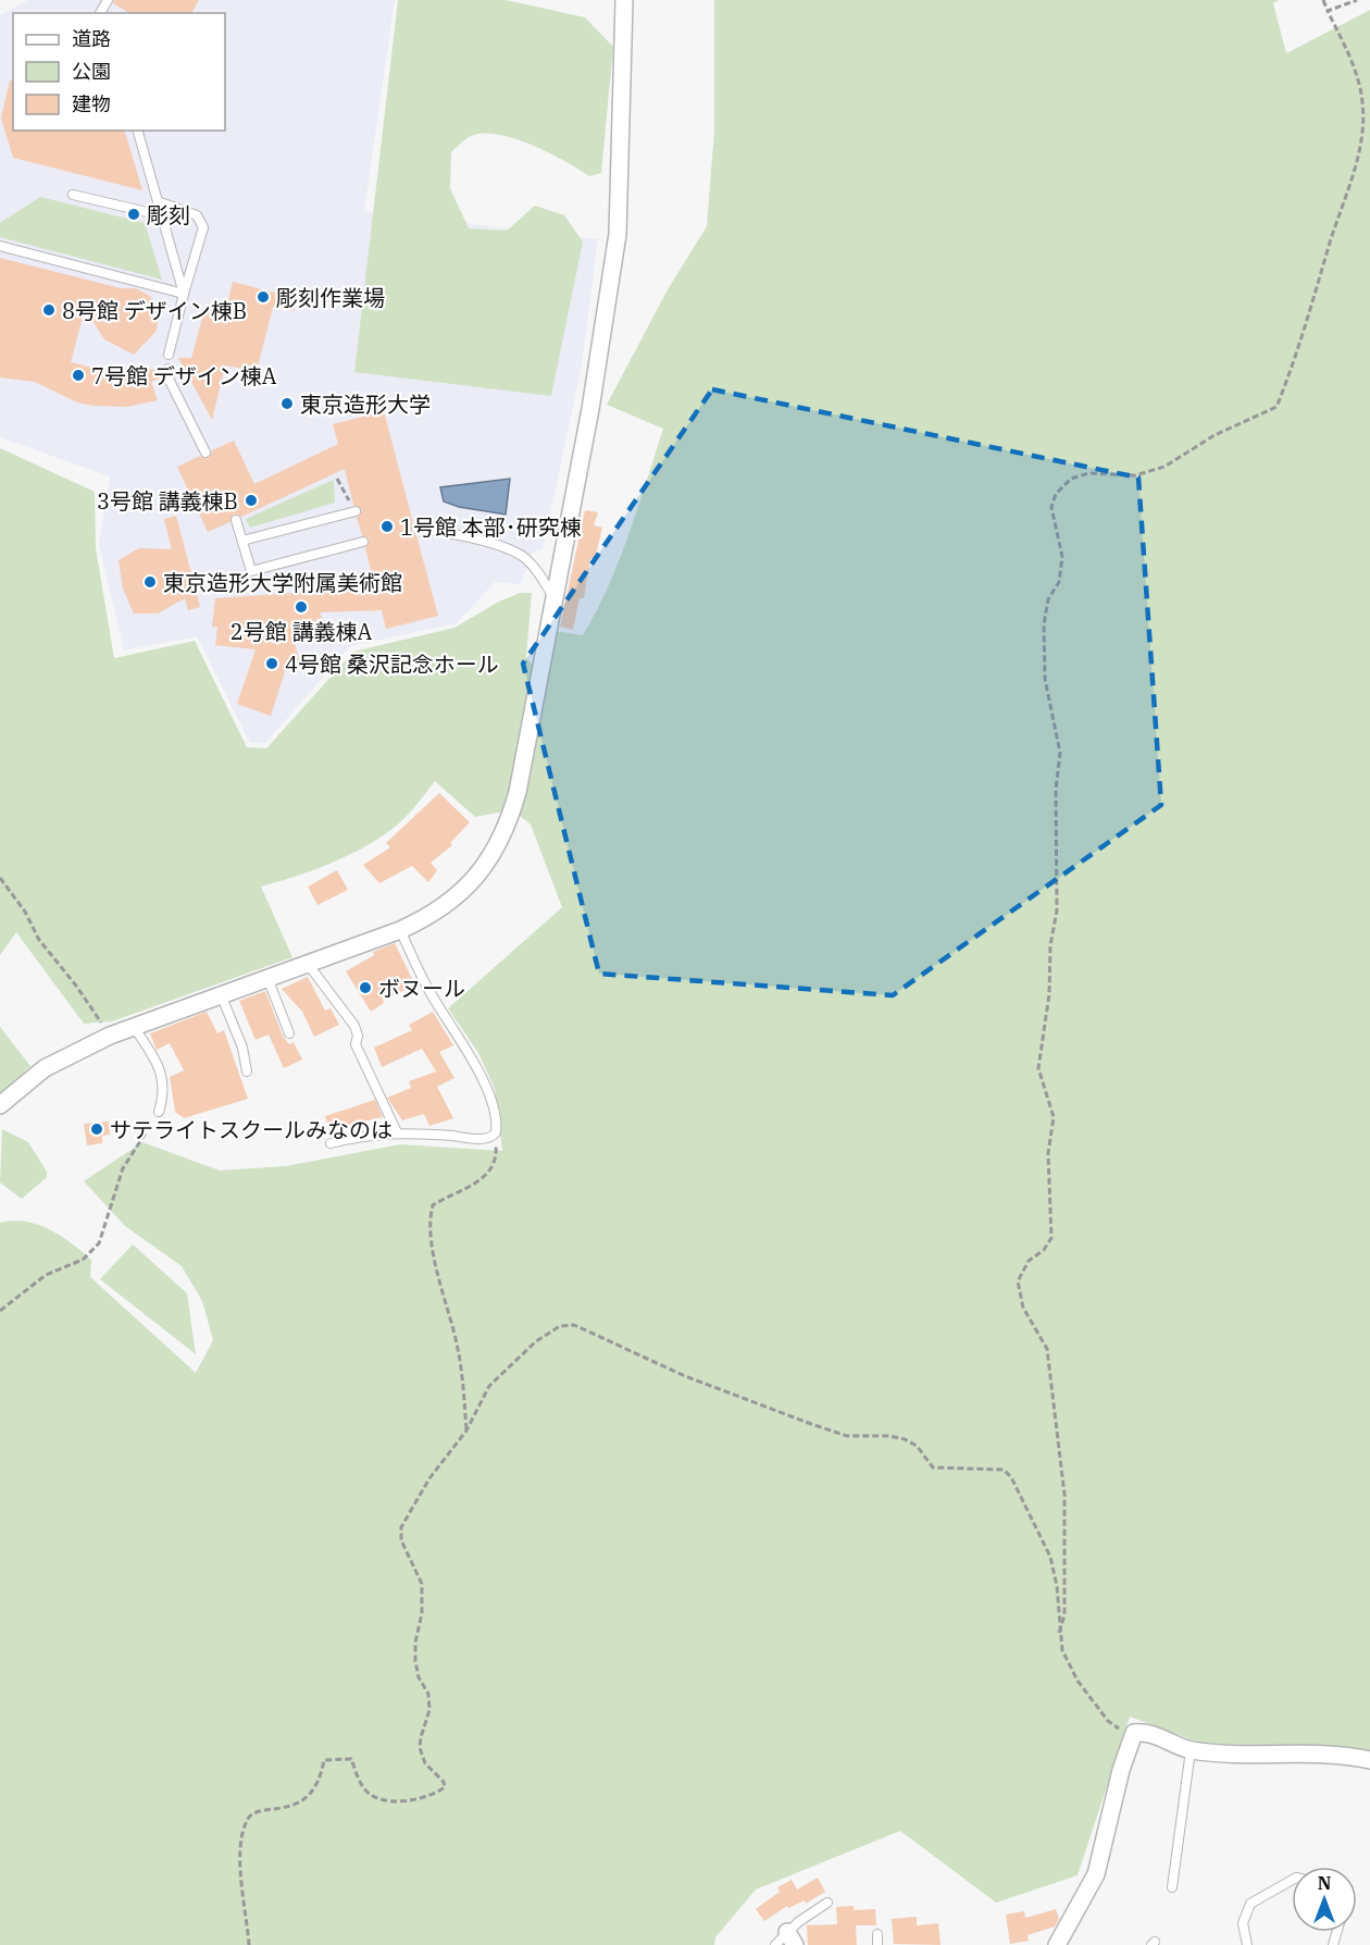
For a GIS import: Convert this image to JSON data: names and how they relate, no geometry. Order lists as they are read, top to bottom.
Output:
{
  "places": [
    "彫刻",
    "彫刻作業場",
    "8号館 デザイン棟B",
    "7号館 デザイン棟A",
    "東京造形大学",
    "3号館 講義棟B",
    "1号館 本部･研究棟",
    "東京造形大学附属美術館",
    "2号館 講義棟A",
    "4号館 桑沢記念ホール",
    "ボヌール",
    "サテライトスクールみなのは"
  ],
  "legend": ["道路", "公園", "建物"],
  "north": "top"
}
